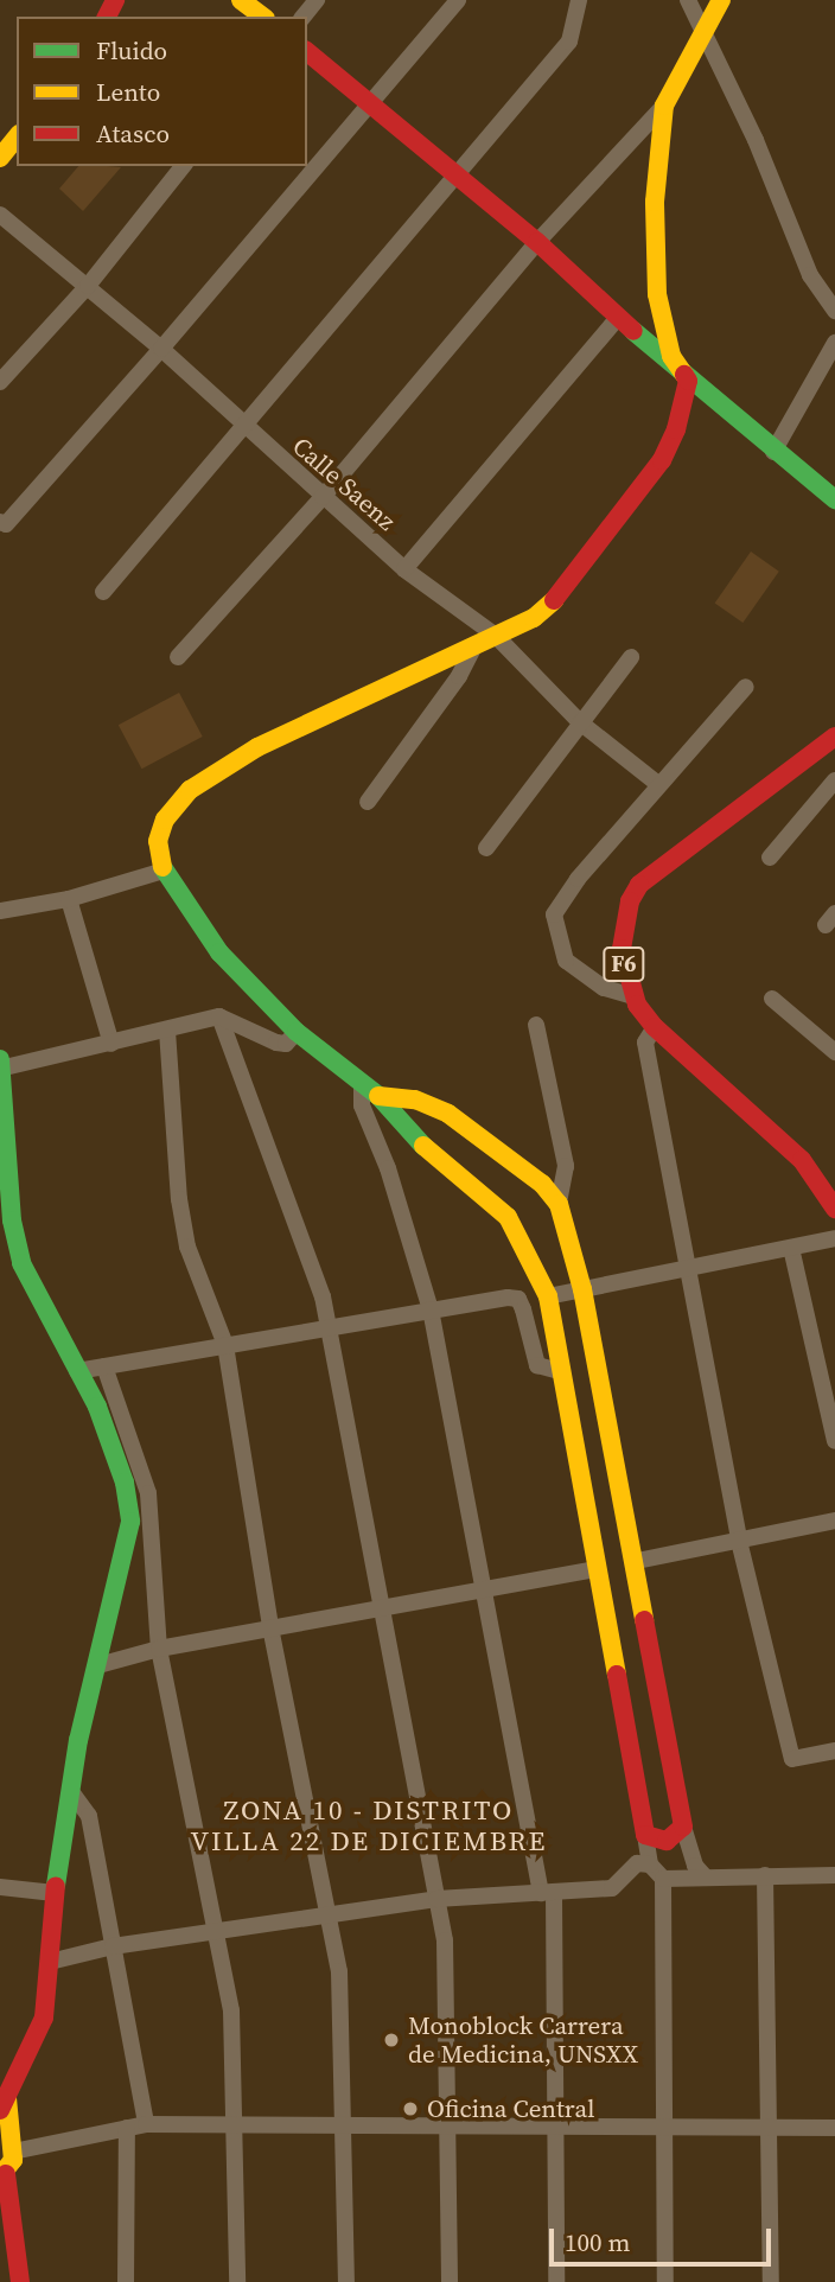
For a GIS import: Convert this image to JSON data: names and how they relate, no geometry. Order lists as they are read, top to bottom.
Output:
{
  "streets": {
    "main road": ["F6"],
    "street": ["Calle Saenz"]
  },
  "districts": ["ZONA 10 - DISTRITO VILLA 22 DE DICIEMBRE"],
  "places": ["Monoblock Carrera de Medicina, UNSXX", "Oficina Central"],
  "legend": ["Fluido", "Lento", "Atasco"],
  "scale_bar": "100 m"
}
